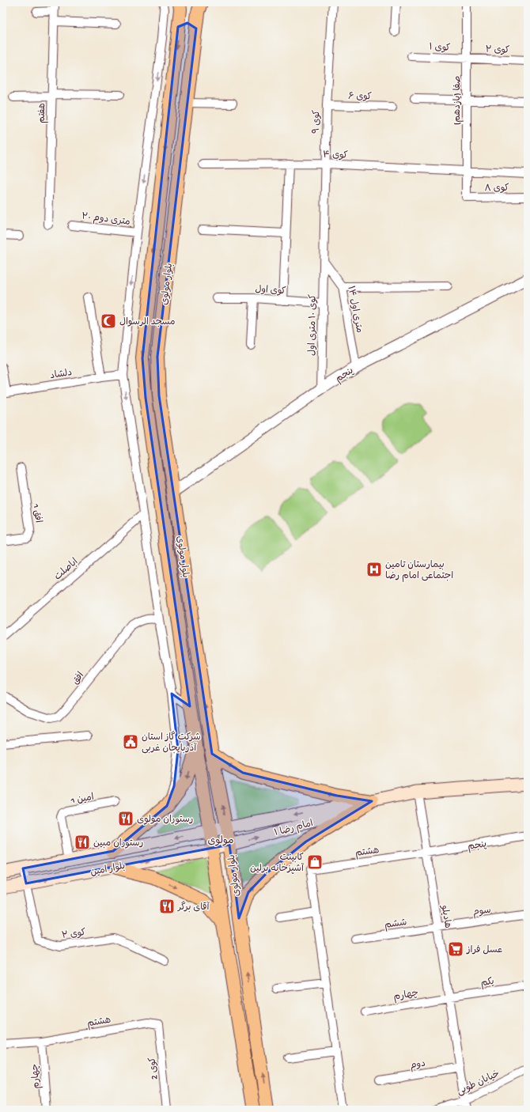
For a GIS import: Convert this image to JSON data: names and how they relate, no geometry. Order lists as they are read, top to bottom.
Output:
{
  "streets": {
    "main road": ["بلوار مولوی", "امام رضا ۱", "بلوار امین"],
    "street": [
      "کوی ۱",
      "کوی ۲",
      "کوی ۶",
      "صفا (یازدهم)",
      "هفتم",
      "کوی ۹",
      "کوی ۴",
      "کوی ۸",
      "۲۰ متری دوم",
      "کوی اول",
      "۱۴ متری اول",
      "کوی ۱۰ متری اول",
      "دلشاد",
      "پنجم",
      "افق 1",
      "اباصلت",
      "افق",
      "امین 1",
      "هشتم",
      "سوم",
      "هادیلو",
      "ششم",
      "یکم",
      "چهارم",
      "دوم",
      "کوی 2",
      "خیابان طوبی"
    ]
  },
  "crossings": [
    ["کوی ۱", "کوی ۲"],
    ["کوی ۱", "صفا (یازدهم)"],
    ["کوی ۲", "صفا (یازدهم)"],
    ["کوی ۲", "بلوار امین"],
    ["کوی ۶", "کوی ۹"],
    ["صفا (یازدهم)", "کوی ۴"],
    ["صفا (یازدهم)", "کوی ۸"],
    ["کوی ۹", "کوی ۴"],
    ["کوی ۹", "۱۴ متری اول"],
    ["کوی ۹", "کوی ۱۰ متری اول"],
    ["بلوار مولوی", "پنجم"],
    ["بلوار مولوی", "امام رضا ۱"],
    ["بلوار مولوی", "بلوار امین"],
    ["کوی اول", "کوی ۱۰ متری اول"],
    ["۱۴ متری اول", "کوی ۱۰ متری اول"],
    ["۱۴ متری اول", "پنجم"],
    ["کوی ۱۰ متری اول", "پنجم"],
    ["پنجم", "هشتم"],
    ["پنجم", "هادیلو"],
    ["امین 1", "بلوار امین"],
    ["امام رضا ۱", "بلوار امین"],
    ["امام رضا ۱", "هادیلو"],
    ["هشتم", "هادیلو"],
    ["هشتم", "چهارم"],
    ["هشتم", "کوی 2"],
    ["سوم", "هادیلو"],
    ["سوم", "ششم"],
    ["هادیلو", "ششم"],
    ["هادیلو", "یکم"],
    ["هادیلو", "چهارم"],
    ["هادیلو", "دوم"],
    ["هادیلو", "خیابان طوبی"],
    ["یکم", "چهارم"]
  ],
  "districts": ["مولوی"],
  "places": {
    "mosque": ["مسجد الرسوال"],
    "hospital": ["بیمارستان تامین اجتماعی امام رضا"],
    "public building": ["شرکت گاز استان آذربایجان غربی"],
    "restaurant": ["رستوران مولوی", "رستوران مبین", "آقاى برگر"],
    "shop": ["کابینت آشپزخانه برلین"],
    "supermarket": ["عسل فراز"]
  }
}
